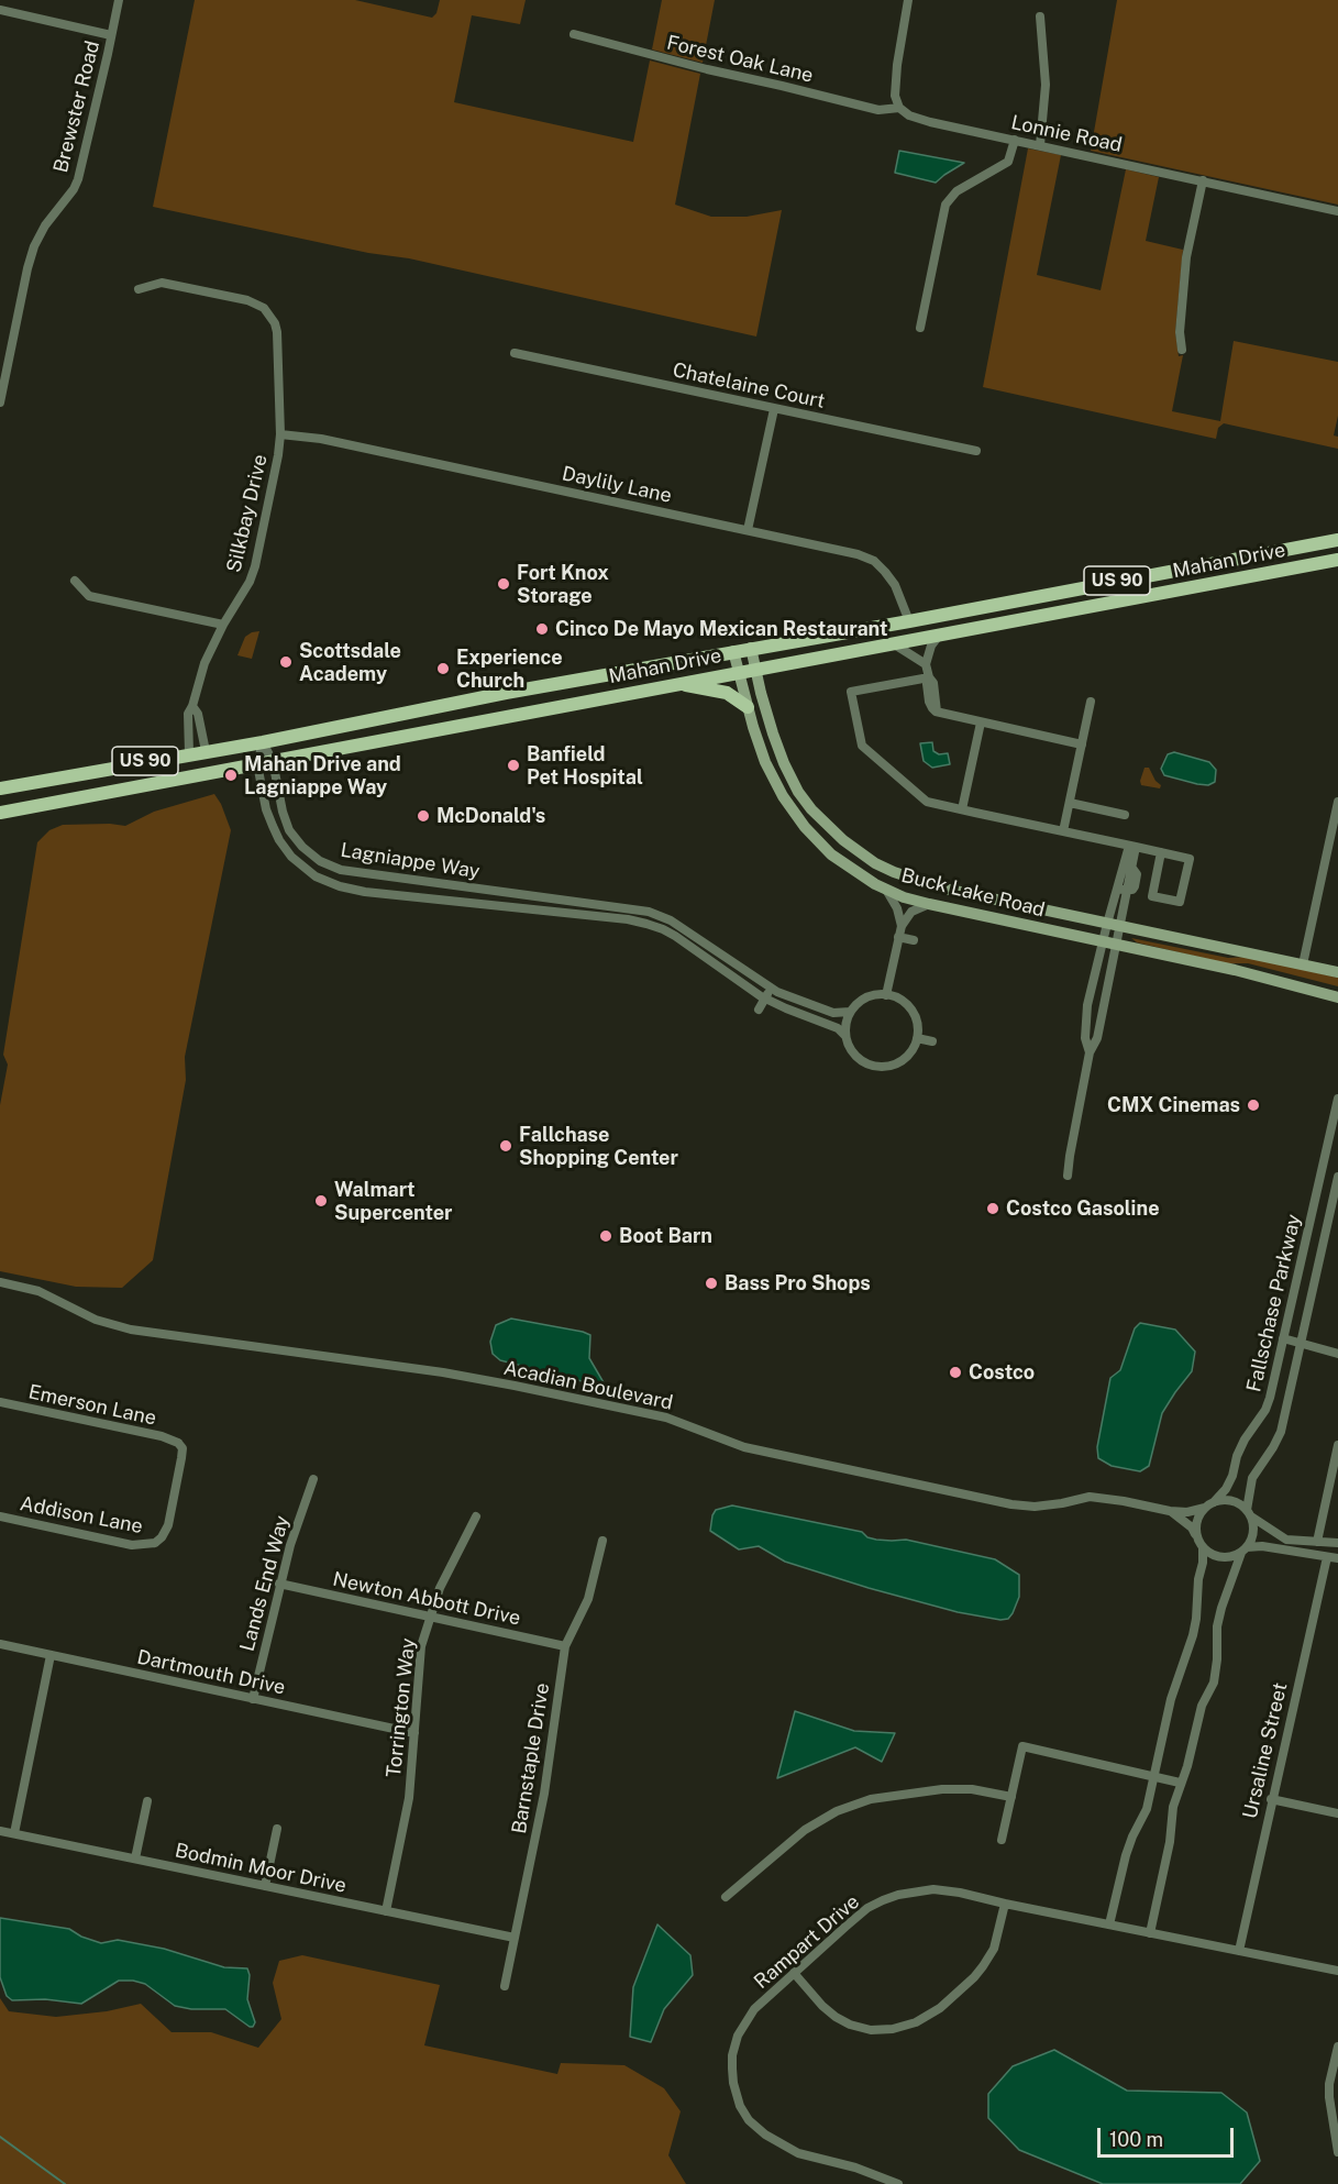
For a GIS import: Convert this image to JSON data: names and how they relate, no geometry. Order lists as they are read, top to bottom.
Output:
{
  "streets": {
    "main road": ["Mahan Drive", "US 90", "Buck Lake Road"],
    "street": [
      "Forest Oak Lane",
      "Brewster Road",
      "Lonnie Road",
      "Chatelaine Court",
      "Daylily Lane",
      "Silkbay Drive",
      "Lagniappe Way",
      "Fallschase Parkway",
      "Acadian Boulevard",
      "Emerson Lane",
      "Addison Lane",
      "Lands End Way",
      "Newton Abbott Drive",
      "Dartmouth Drive",
      "Torrington Way",
      "Ursaline Street",
      "Barnstaple Drive",
      "Bodmin Moor Drive",
      "Rampart Drive"
    ]
  },
  "crossings": [
    ["Forest Oak Lane", "Lonnie Road"],
    ["Daylily Lane", "Silkbay Drive"],
    ["Daylily Lane", "Mahan Drive"],
    ["Silkbay Drive", "Mahan Drive"],
    ["Mahan Drive", "Lagniappe Way"],
    ["Mahan Drive", "Buck Lake Road"],
    ["Fallschase Parkway", "Acadian Boulevard"],
    ["Emerson Lane", "Addison Lane"],
    ["Lands End Way", "Newton Abbott Drive"],
    ["Lands End Way", "Dartmouth Drive"],
    ["Newton Abbott Drive", "Torrington Way"],
    ["Newton Abbott Drive", "Barnstaple Drive"],
    ["Dartmouth Drive", "Torrington Way"],
    ["Torrington Way", "Bodmin Moor Drive"],
    ["Ursaline Street", "Rampart Drive"],
    ["Barnstaple Drive", "Bodmin Moor Drive"]
  ],
  "places": [
    "Fort Knox Storage",
    "Cinco De Mayo Mexican Restaurant",
    "Scottsdale Academy",
    "Experience Church",
    "Banfield Pet Hospital",
    "Mahan Drive and Lagniappe Way",
    "McDonald's",
    "CMX Cinemas",
    "Fallchase Shopping Center",
    "Walmart Supercenter",
    "Costco Gasoline",
    "Boot Barn",
    "Bass Pro Shops",
    "Costco"
  ],
  "scale_bar": "100 m"
}
